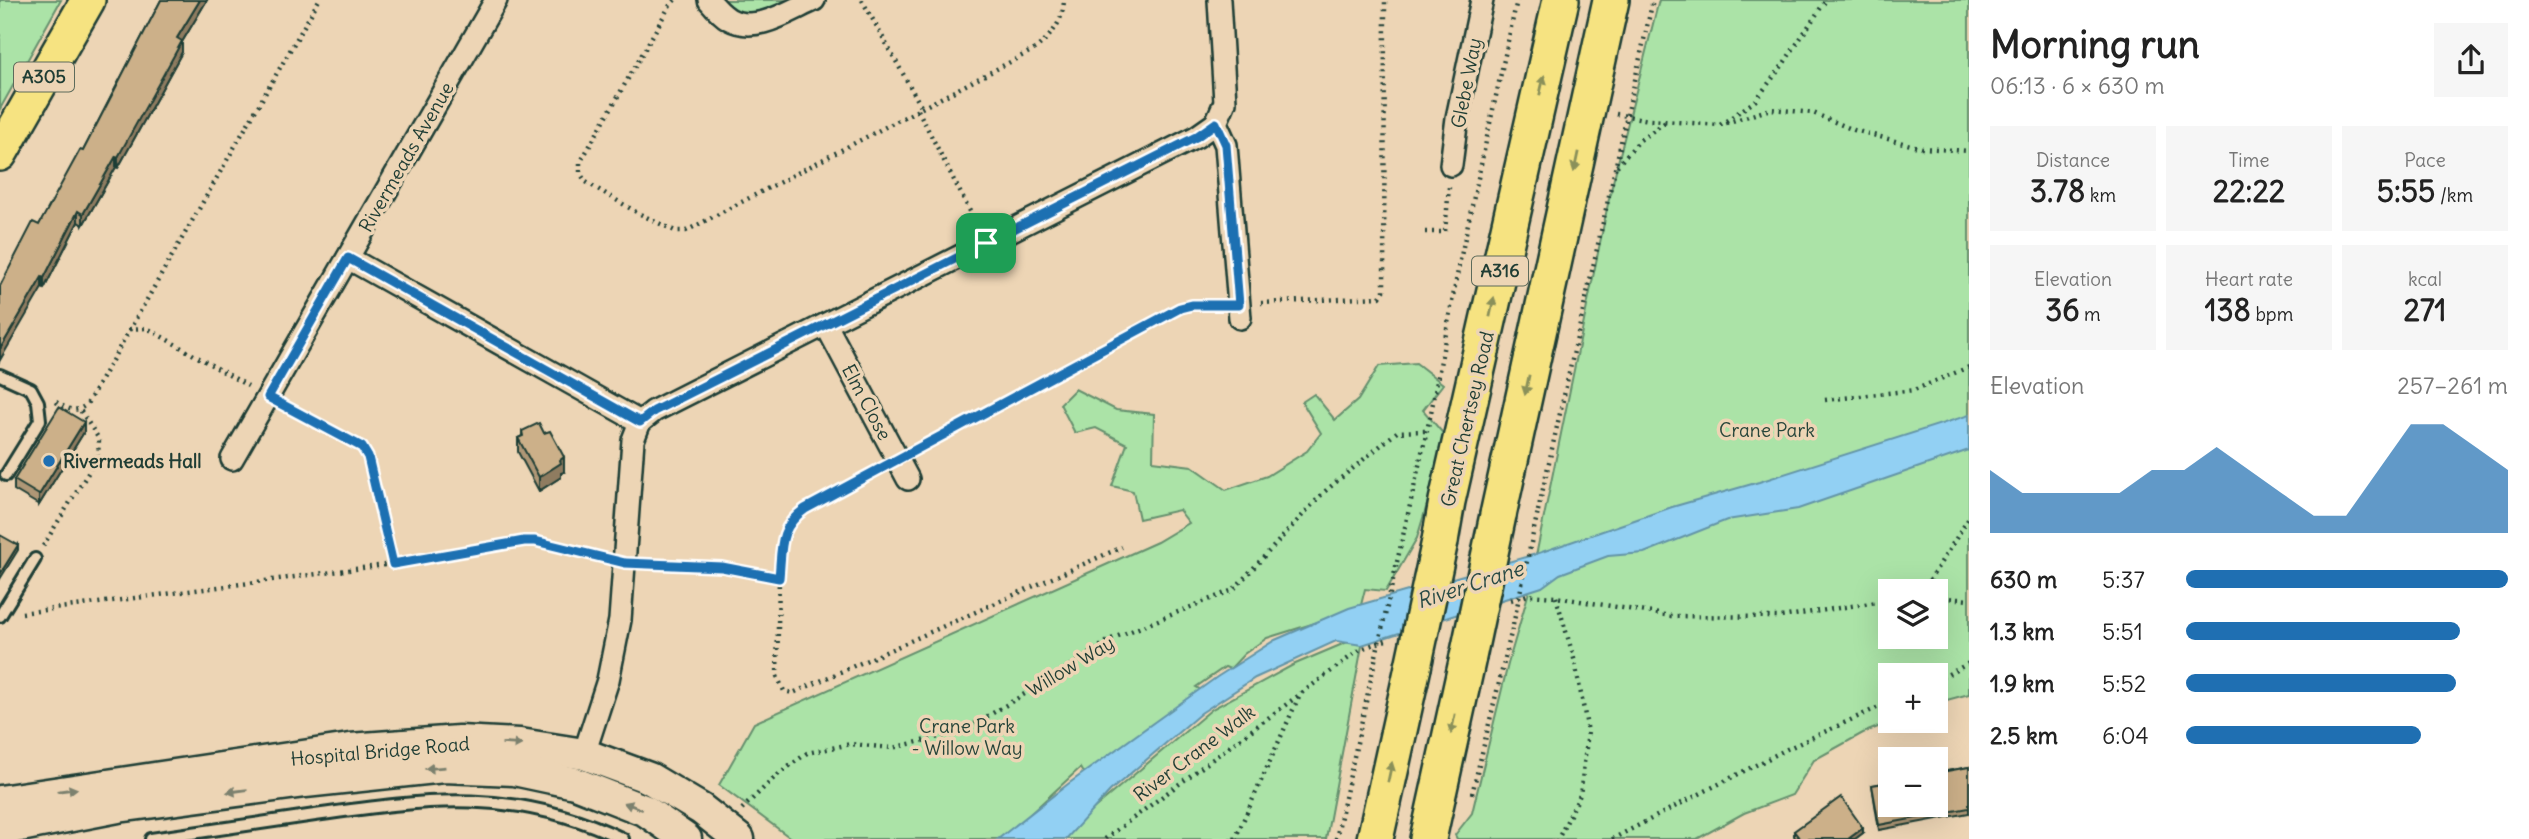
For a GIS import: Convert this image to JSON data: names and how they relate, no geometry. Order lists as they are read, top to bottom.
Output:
{
  "streets": {
    "highway": ["A316", "Great Chertsey Road"],
    "main road": ["A305", "Hospital Bridge Road"],
    "street": ["Glebe Way", "Rivermeads Avenue", "Elm Close"],
    "path": ["Willow Way", "River Crane Walk"]
  },
  "crossings": [
    ["Willow Way", "Hospital Bridge Road"]
  ],
  "water": ["River Crane"],
  "parks": ["Crane Park", "Crane Park - Willow Way"],
  "places": ["Rivermeads Hall"],
  "page": {
    "heading": ["Morning run", "06:13 · 6 × 630 m"],
    "stats": [
      ["Distance", "3.78 km"],
      ["Time", "22:22"],
      ["Pace", "5:55 /km"],
      ["Elevation", "36 m"],
      ["Heart rate", "138 bpm"],
      ["kcal", "271"]
    ],
    "chart": ["Elevation", "257–261 m"],
    "list": [
      {
        "name": "630 m",
        "note": "5:37"
      },
      {
        "name": "1.3 km",
        "note": "5:51"
      },
      {
        "name": "1.9 km",
        "note": "5:52"
      },
      {
        "name": "2.5 km",
        "note": "6:04"
      }
    ],
    "map_buttons": ["+", "−"]
  }
}
